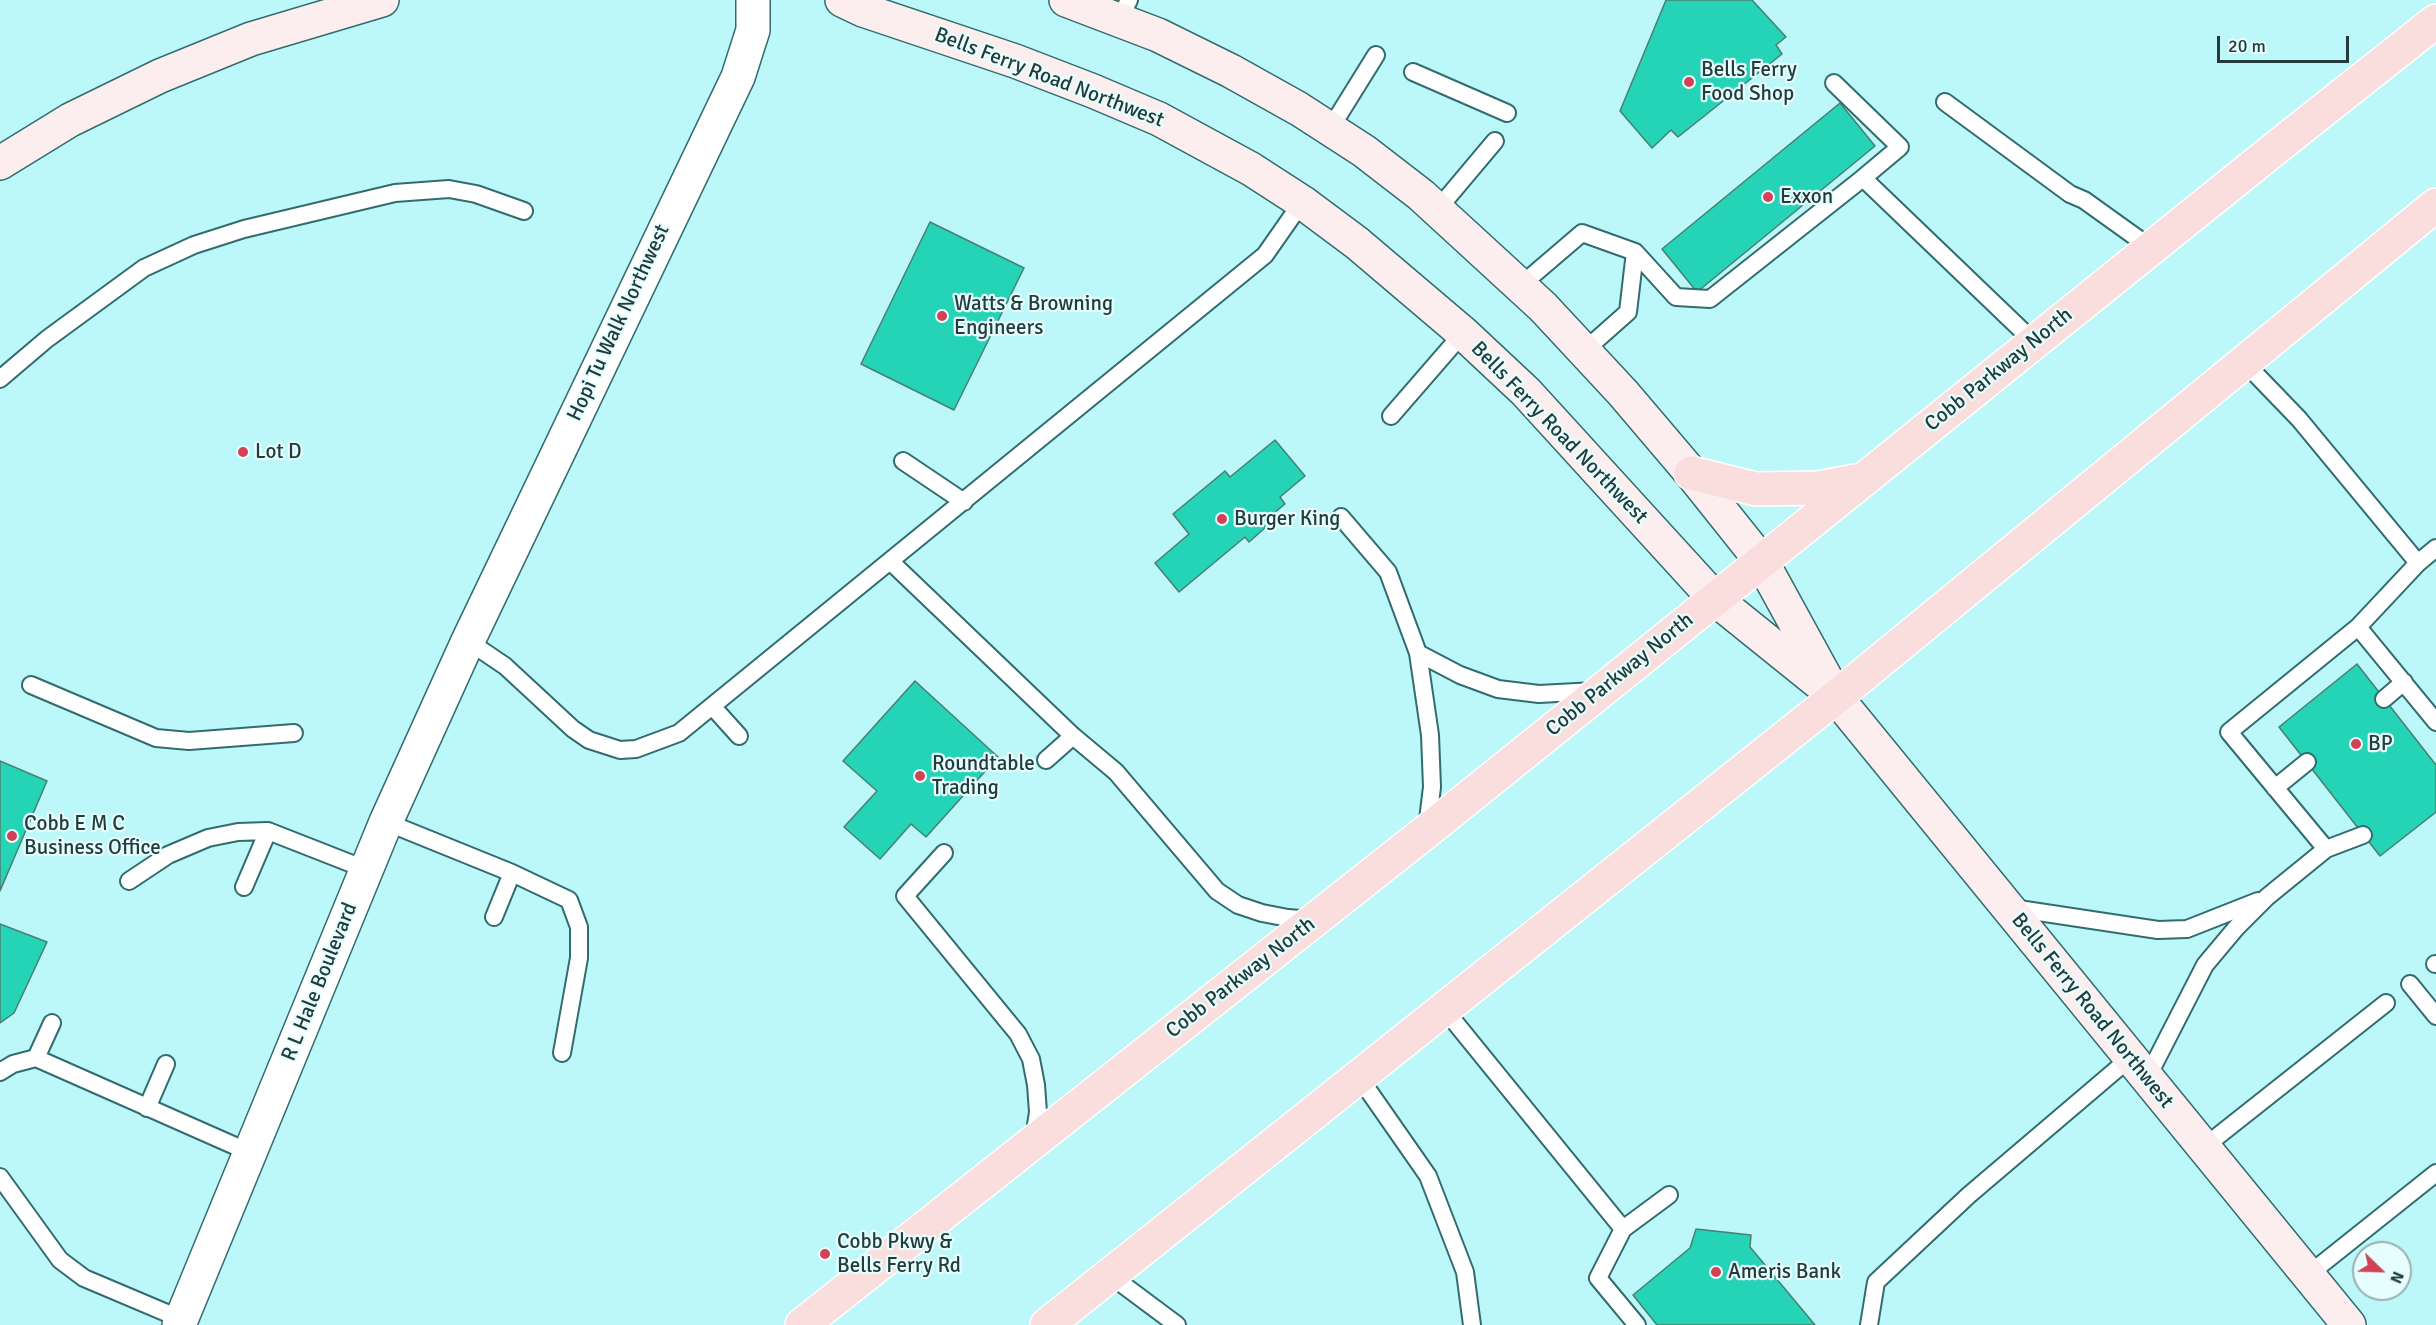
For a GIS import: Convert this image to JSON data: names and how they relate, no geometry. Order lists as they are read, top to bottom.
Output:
{
  "streets": {
    "main road": ["Bells Ferry Road Northwest", "Cobb Parkway North"],
    "street": ["Hopi Tu Walk Northwest", "R L Hale Boulevard"]
  },
  "crossings": [
    ["Bells Ferry Road Northwest", "Cobb Parkway North"],
    ["Hopi Tu Walk Northwest", "R L Hale Boulevard"]
  ],
  "places": [
    "Bells Ferry Food Shop",
    "Exxon",
    "Watts & Browning Engineers",
    "Lot D",
    "Burger King",
    "BP",
    "Roundtable Trading",
    "Cobb E M C Business Office",
    "Cobb Pkwy & Bells Ferry Rd",
    "Ameris Bank"
  ],
  "scale_bar": "20 m",
  "north": "bottom right"
}
